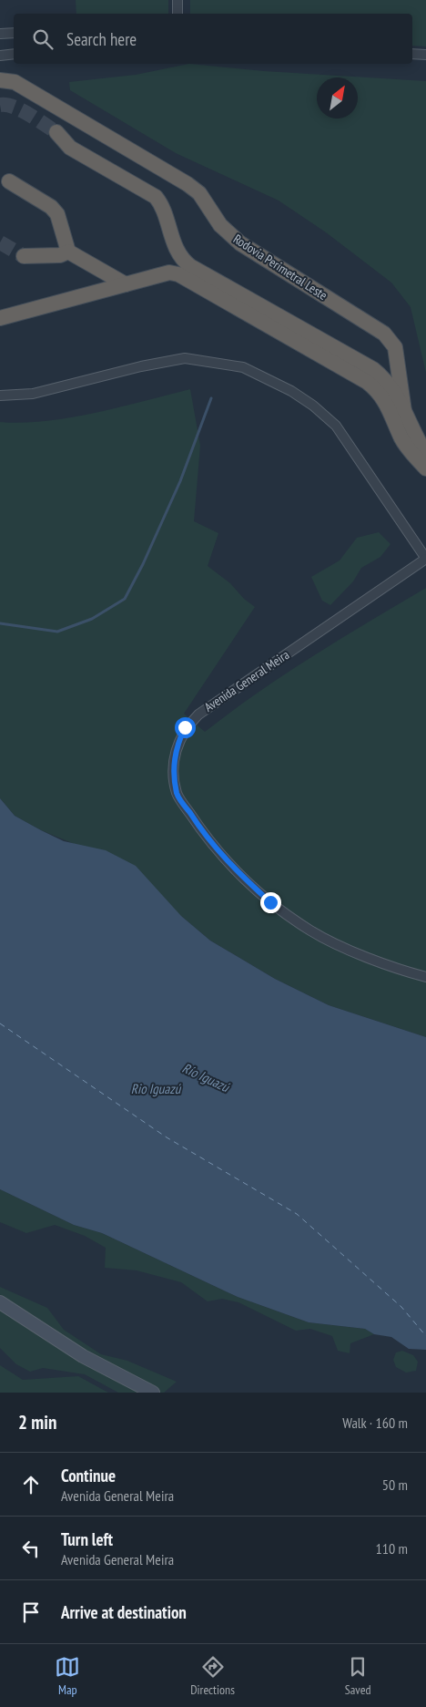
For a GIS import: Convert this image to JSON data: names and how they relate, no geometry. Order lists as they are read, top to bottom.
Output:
{
  "streets": {
    "highway": ["Rodovia Perimetral Leste"],
    "street": ["Avenida General Meira"]
  },
  "water": ["Río Iguazú", "Rio Iguazú"],
  "north": "top right",
  "page": {
    "search": "Search here",
    "heading": ["2 min", "Walk · 160 m"],
    "list": [
      ["Continue", "Avenida General Meira", "50 m"],
      ["Turn left", "Avenida General Meira", "110 m"],
      "Arrive at destination"
    ],
    "nav": ["Map", "Directions", "Saved"]
  }
}
